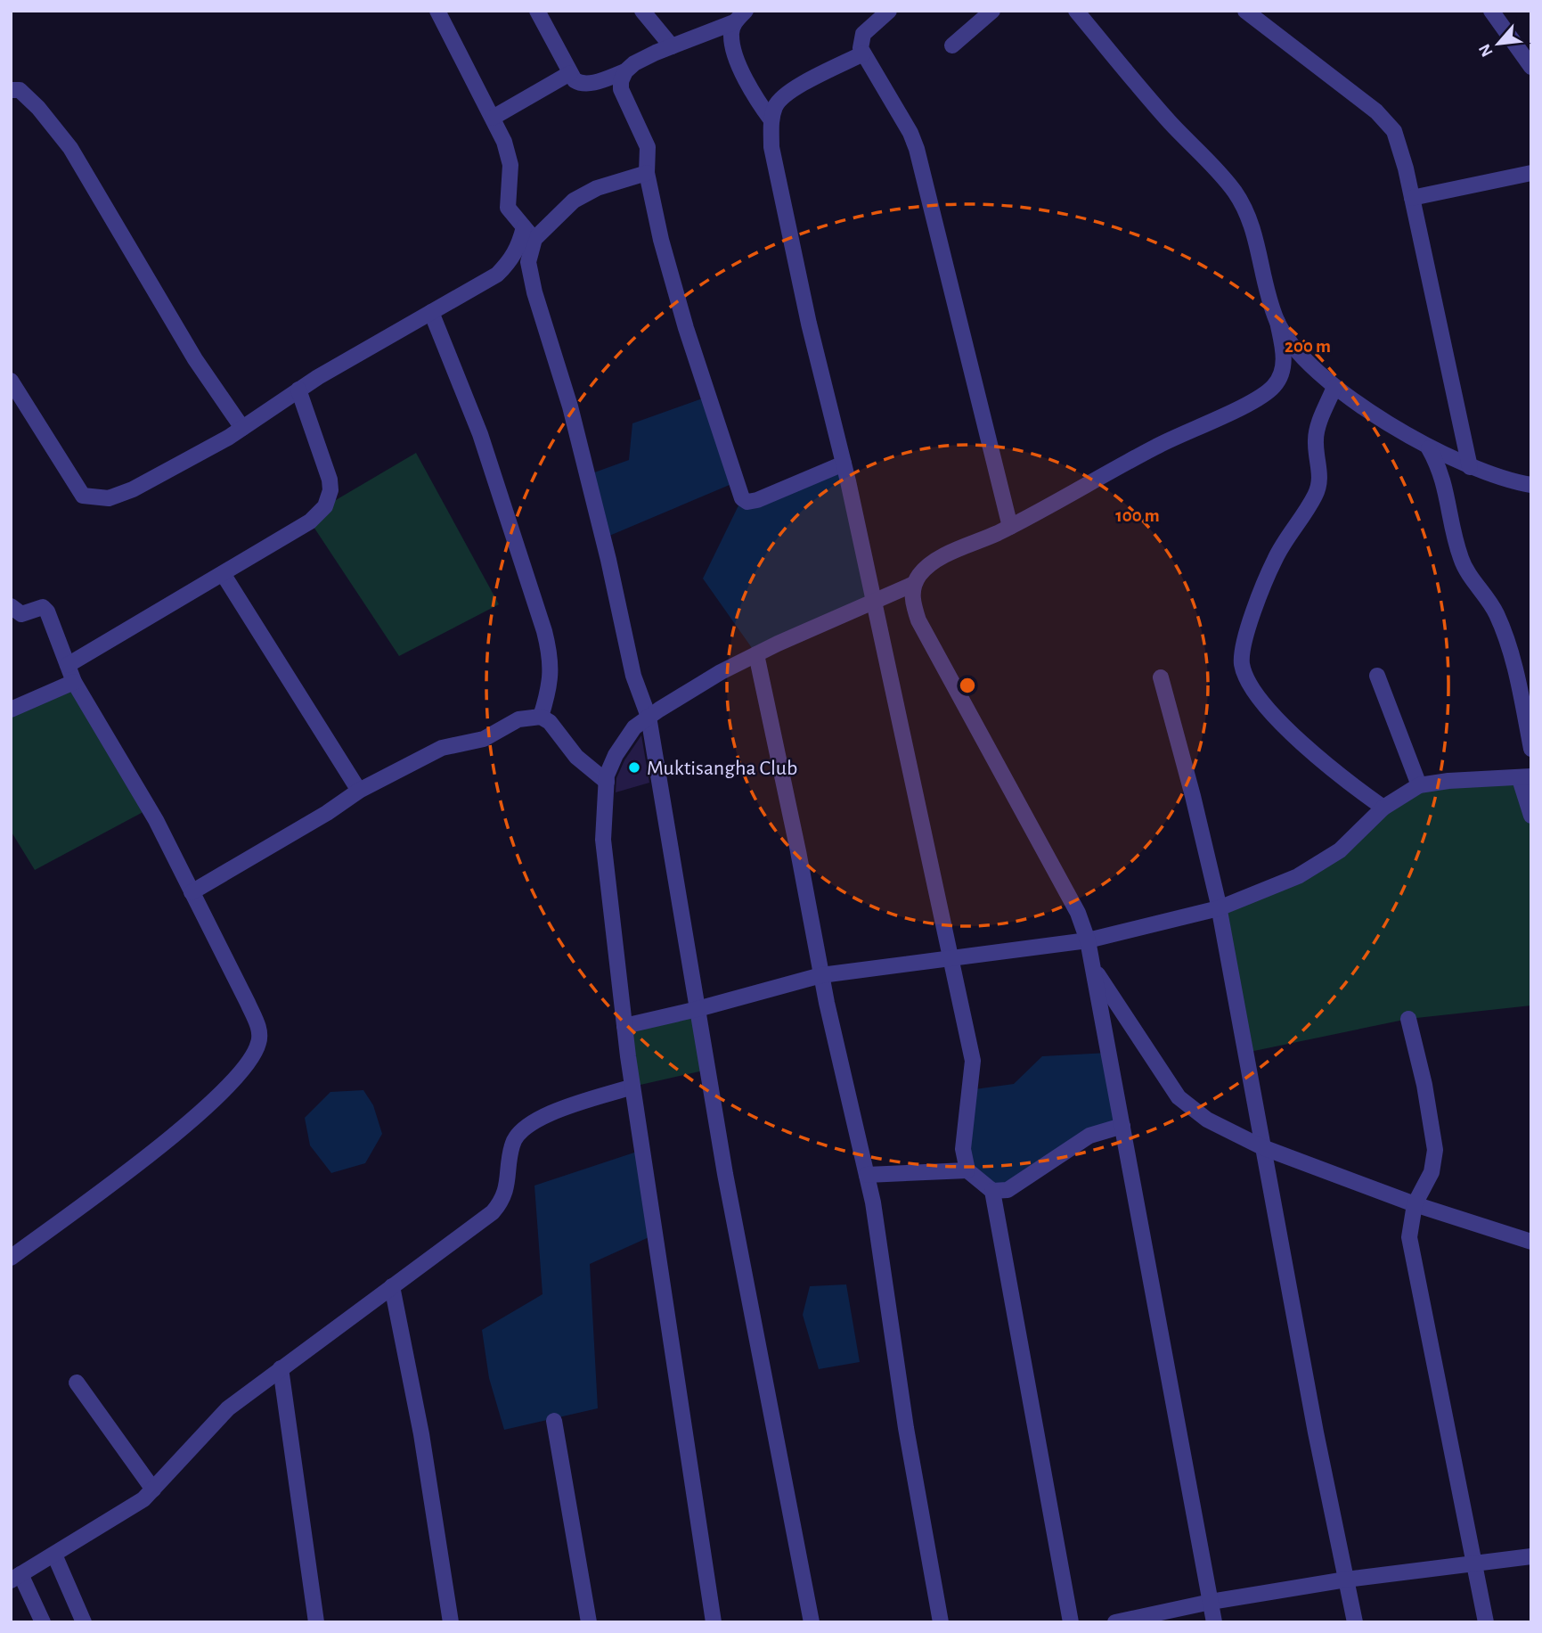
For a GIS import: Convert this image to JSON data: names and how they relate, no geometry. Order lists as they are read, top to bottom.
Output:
{
  "places": ["Muktisangha Club"],
  "north": "bottom left",
  "rings": ["200 m", "100 m"]
}
